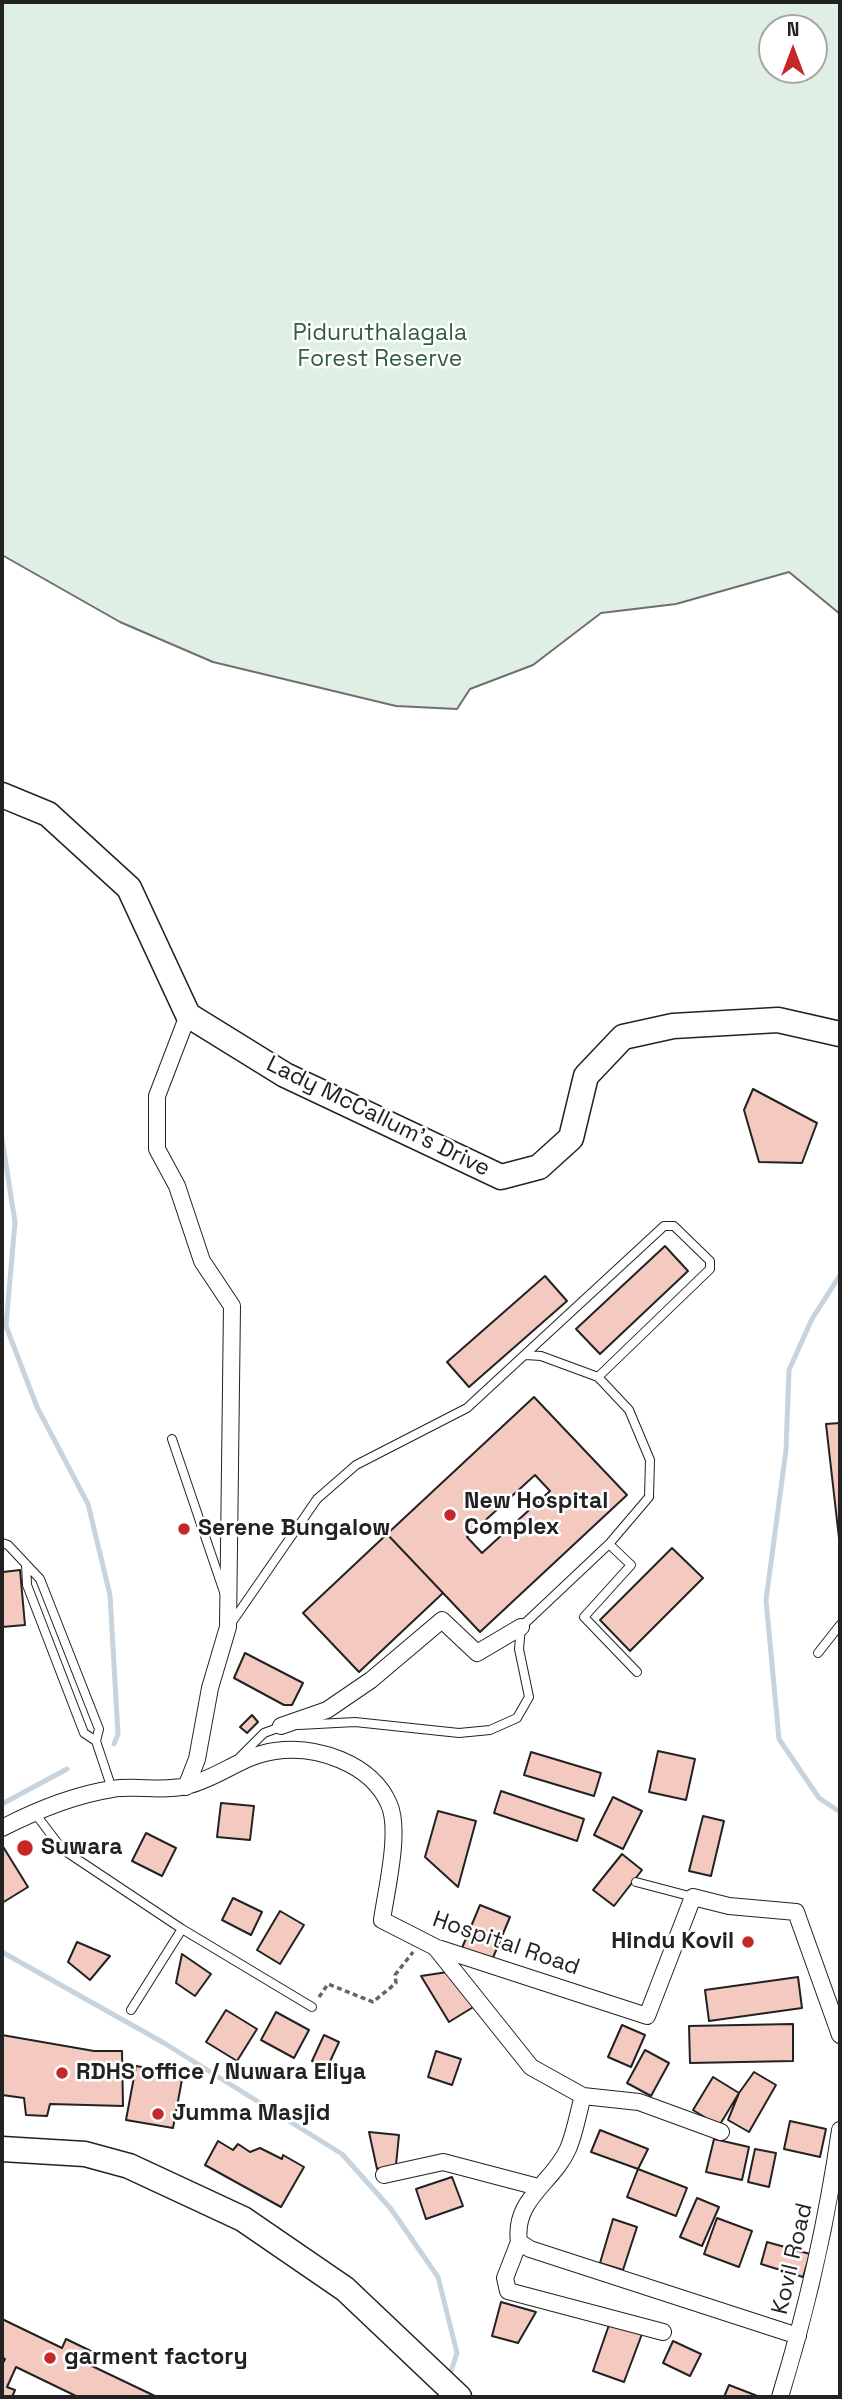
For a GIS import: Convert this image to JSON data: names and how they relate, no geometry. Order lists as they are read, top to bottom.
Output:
{
  "streets": {
    "main road": ["Lady McCallum's Drive"],
    "street": ["Hospital Road", "Kovil Road"]
  },
  "parks": ["Piduruthalagala Forest Reserve"],
  "places": [
    "New Hospital Complex",
    "Serene Bungalow",
    "Suwara",
    "Hindu Kovil",
    "RDHS office / Nuwara Eliya",
    "Jumma Masjid",
    "garment factory"
  ],
  "north": "top"
}
